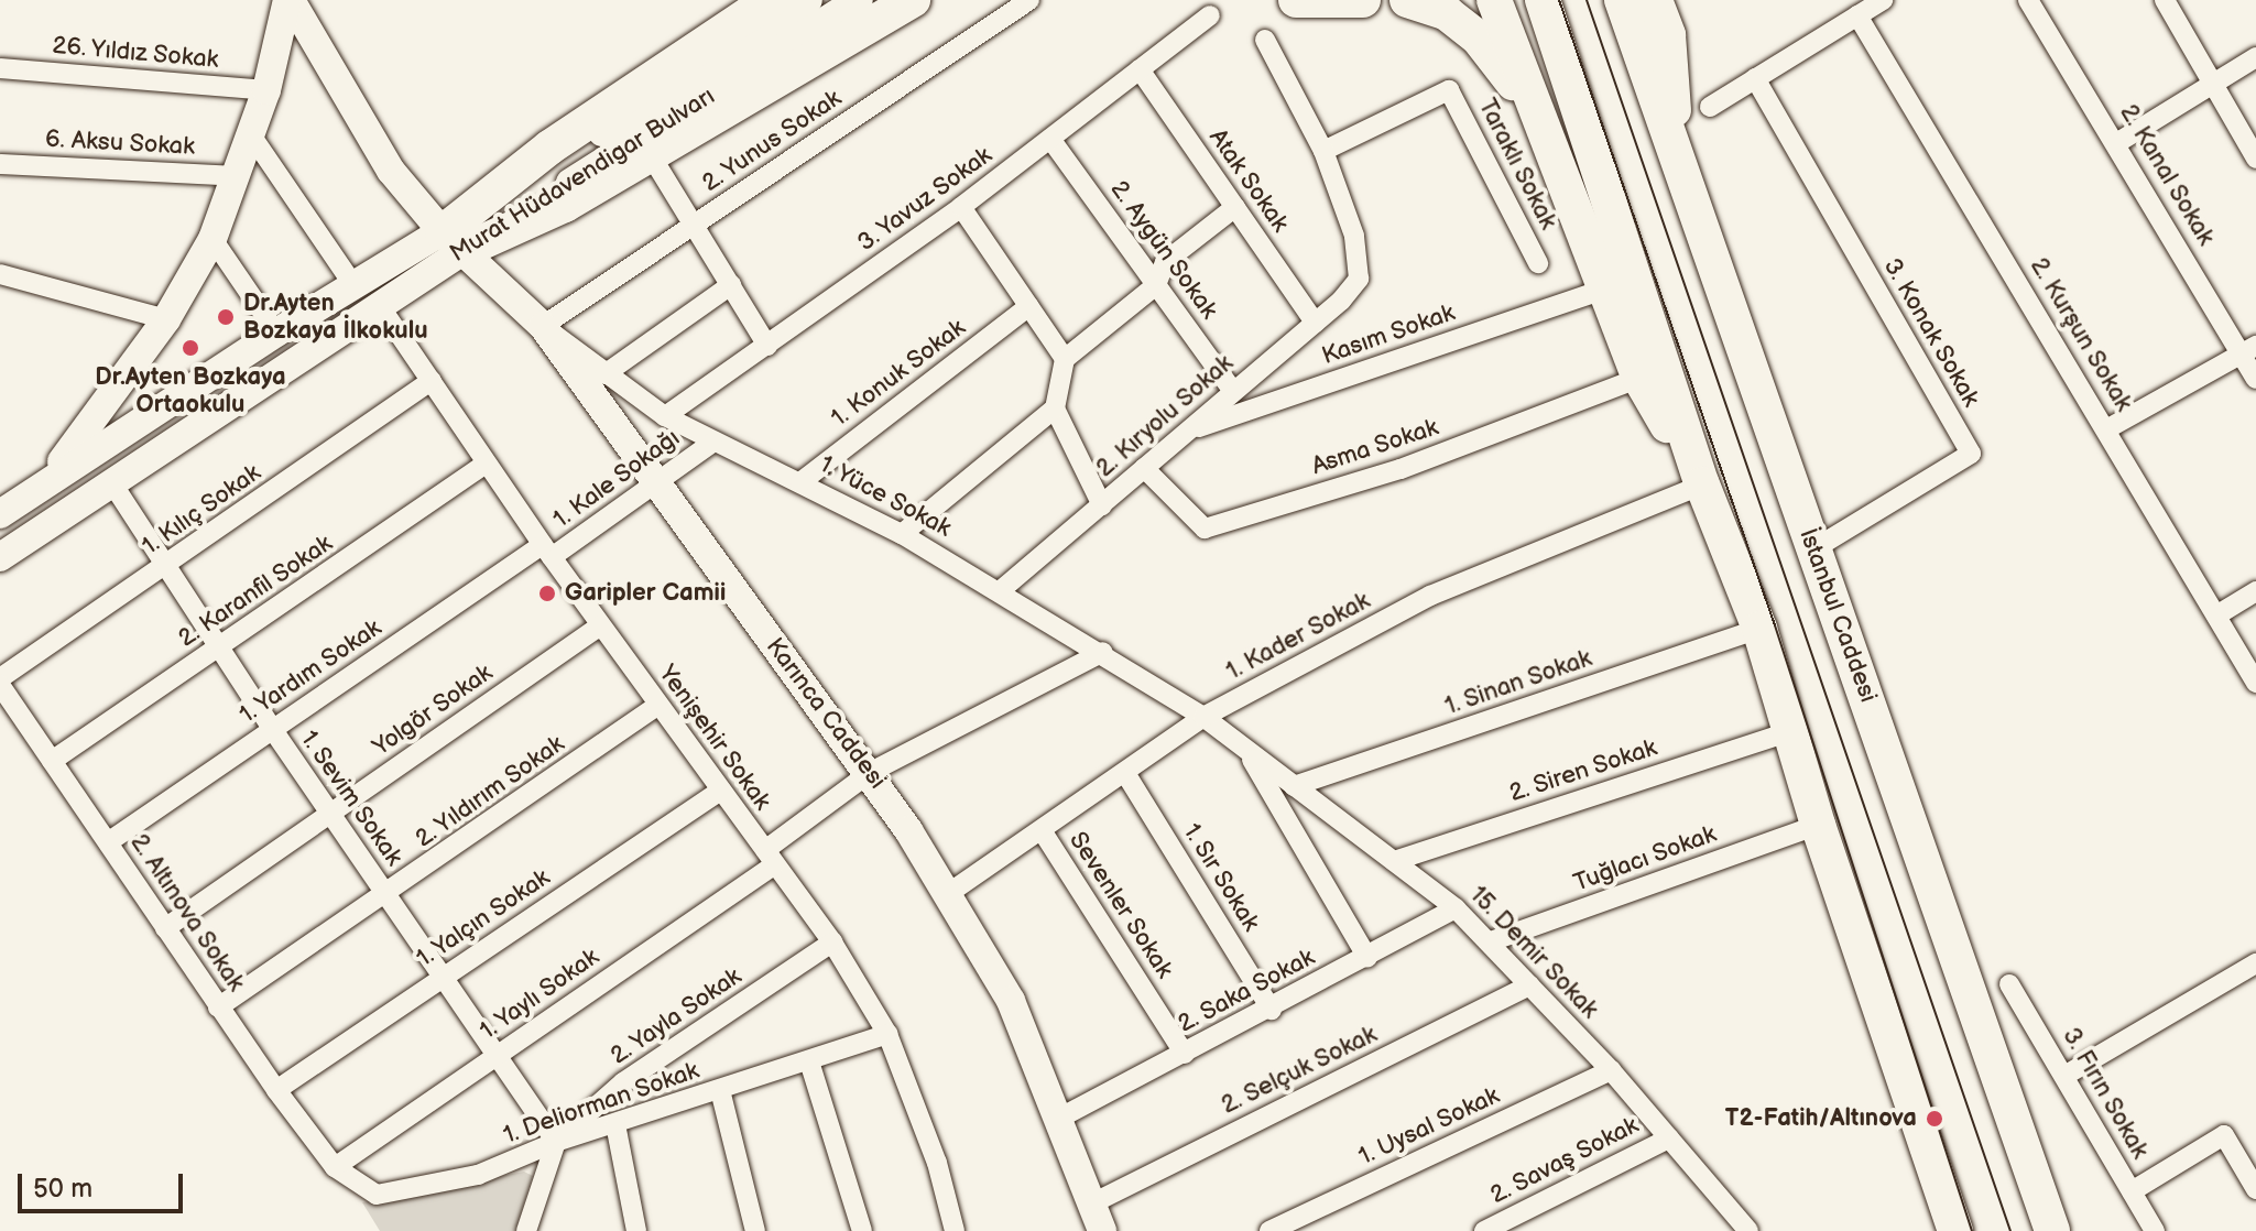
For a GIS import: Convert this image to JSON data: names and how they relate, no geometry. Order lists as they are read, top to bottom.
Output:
{
  "streets": {
    "highway": ["İstanbul Caddesi"],
    "main road": ["Murat Hüdavendigar Bulvarı", "Karınca Caddesi"],
    "street": [
      "26. Yıldız Sokak",
      "2. Yunus Sokak",
      "6. Aksu Sokak",
      "Taraklı Sokak",
      "2. Kanal Sokak",
      "Atak Sokak",
      "3. Yavuz Sokak",
      "2. Aygün Sokak",
      "3. Konak Sokak",
      "Kasım Sokak",
      "2. Kurşun Sokak",
      "1. Konuk Sokak",
      "2. Kıryolu Sokak",
      "Asma Sokak",
      "1. Kale Sokağı",
      "1. Yüce Sokak",
      "1. Kılıç Sokak",
      "2. Karanfil Sokak",
      "1. Kader Sokak",
      "1. Yardım Sokak",
      "1. Sinan Sokak",
      "Yolgör Sokak",
      "Yenişehir Sokak",
      "2. Siren Sokak",
      "2. Yıldırım Sokak",
      "1. Sevim Sokak",
      "Tuğlacı Sokak",
      "1. Sır Sokak",
      "Sevenler Sokak",
      "2. Altınova Sokak",
      "1. Yalçın Sokak",
      "15. Demir Sokak",
      "2. Saka Sokak",
      "1. Yaylı Sokak",
      "2. Yayla Sokak",
      "2. Selçuk Sokak",
      "3. Fırın Sokak",
      "1. Deliorman Sokak",
      "1. Uysal Sokak",
      "2. Savaş Sokak"
    ]
  },
  "crossings": [
    ["2. Yunus Sokak", "1. Yüce Sokak"],
    ["2. Yunus Sokak", "Karınca Caddesi"],
    ["Taraklı Sokak", "2. Kıryolu Sokak"],
    ["Murat Hüdavendigar Bulvarı", "Karınca Caddesi"],
    ["Murat Hüdavendigar Bulvarı", "Yenişehir Sokak"],
    ["Murat Hüdavendigar Bulvarı", "1. Sevim Sokak"],
    ["Atak Sokak", "3. Yavuz Sokak"],
    ["Atak Sokak", "2. Kıryolu Sokak"],
    ["3. Yavuz Sokak", "2. Aygün Sokak"],
    ["3. Yavuz Sokak", "1. Yüce Sokak"],
    ["2. Aygün Sokak", "2. Kıryolu Sokak"],
    ["3. Konak Sokak", "İstanbul Caddesi"],
    ["Kasım Sokak", "2. Kıryolu Sokak"],
    ["1. Konuk Sokak", "1. Yüce Sokak"],
    ["2. Kıryolu Sokak", "Asma Sokak"],
    ["2. Kıryolu Sokak", "1. Yüce Sokak"],
    ["1. Kale Sokağı", "1. Yüce Sokak"],
    ["1. Kale Sokağı", "1. Yardım Sokak"],
    ["1. Kale Sokağı", "Karınca Caddesi"],
    ["1. Kale Sokağı", "Yenişehir Sokak"],
    ["1. Yüce Sokak", "1. Kader Sokak"],
    ["1. Yüce Sokak", "Karınca Caddesi"],
    ["1. Yüce Sokak", "15. Demir Sokak"],
    ["1. Yüce Sokak", "1. Yaylı Sokak"],
    ["1. Kılıç Sokak", "Yenişehir Sokak"],
    ["1. Kılıç Sokak", "1. Sevim Sokak"],
    ["1. Kılıç Sokak", "2. Altınova Sokak"],
    ["2. Karanfil Sokak", "Yenişehir Sokak"],
    ["2. Karanfil Sokak", "1. Sevim Sokak"],
    ["2. Karanfil Sokak", "2. Altınova Sokak"],
    ["1. Kader Sokak", "Karınca Caddesi"],
    ["1. Kader Sokak", "1. Sır Sokak"],
    ["1. Kader Sokak", "Sevenler Sokak"],
    ["1. Kader Sokak", "15. Demir Sokak"],
    ["1. Yardım Sokak", "Yenişehir Sokak"],
    ["1. Yardım Sokak", "1. Sevim Sokak"],
    ["1. Yardım Sokak", "2. Altınova Sokak"],
    ["1. Sinan Sokak", "15. Demir Sokak"],
    ["Yolgör Sokak", "Yenişehir Sokak"],
    ["Yolgör Sokak", "1. Sevim Sokak"],
    ["Yolgör Sokak", "2. Altınova Sokak"],
    ["Karınca Caddesi", "2. Saka Sokak"],
    ["Karınca Caddesi", "1. Yaylı Sokak"],
    ["Karınca Caddesi", "2. Selçuk Sokak"],
    ["Yenişehir Sokak", "2. Yıldırım Sokak"],
    ["Yenişehir Sokak", "1. Yalçın Sokak"],
    ["Yenişehir Sokak", "1. Yaylı Sokak"],
    ["Yenişehir Sokak", "2. Yayla Sokak"],
    ["Yenişehir Sokak", "1. Deliorman Sokak"],
    ["2. Siren Sokak", "15. Demir Sokak"],
    ["2. Yıldırım Sokak", "1. Sevim Sokak"],
    ["2. Yıldırım Sokak", "2. Altınova Sokak"],
    ["1. Sevim Sokak", "1. Yalçın Sokak"],
    ["1. Sevim Sokak", "1. Yaylı Sokak"],
    ["1. Sevim Sokak", "2. Yayla Sokak"],
    ["1. Sevim Sokak", "1. Deliorman Sokak"],
    ["Tuğlacı Sokak", "15. Demir Sokak"],
    ["1. Sır Sokak", "2. Saka Sokak"],
    ["Sevenler Sokak", "2. Saka Sokak"],
    ["2. Altınova Sokak", "1. Yalçın Sokak"],
    ["2. Altınova Sokak", "1. Yaylı Sokak"],
    ["2. Altınova Sokak", "1. Deliorman Sokak"],
    ["15. Demir Sokak", "2. Saka Sokak"],
    ["15. Demir Sokak", "2. Selçuk Sokak"],
    ["15. Demir Sokak", "1. Uysal Sokak"],
    ["15. Demir Sokak", "2. Savaş Sokak"],
    ["1. Yaylı Sokak", "1. Deliorman Sokak"],
    ["2. Yayla Sokak", "1. Deliorman Sokak"]
  ],
  "places": [
    "Dr.Ayten Bozkaya İlkokulu",
    "Dr.Ayten Bozkaya Ortaokulu",
    "Garipler Camii",
    "T2-Fatih/Altınova"
  ],
  "scale_bar": "50 m"
}
